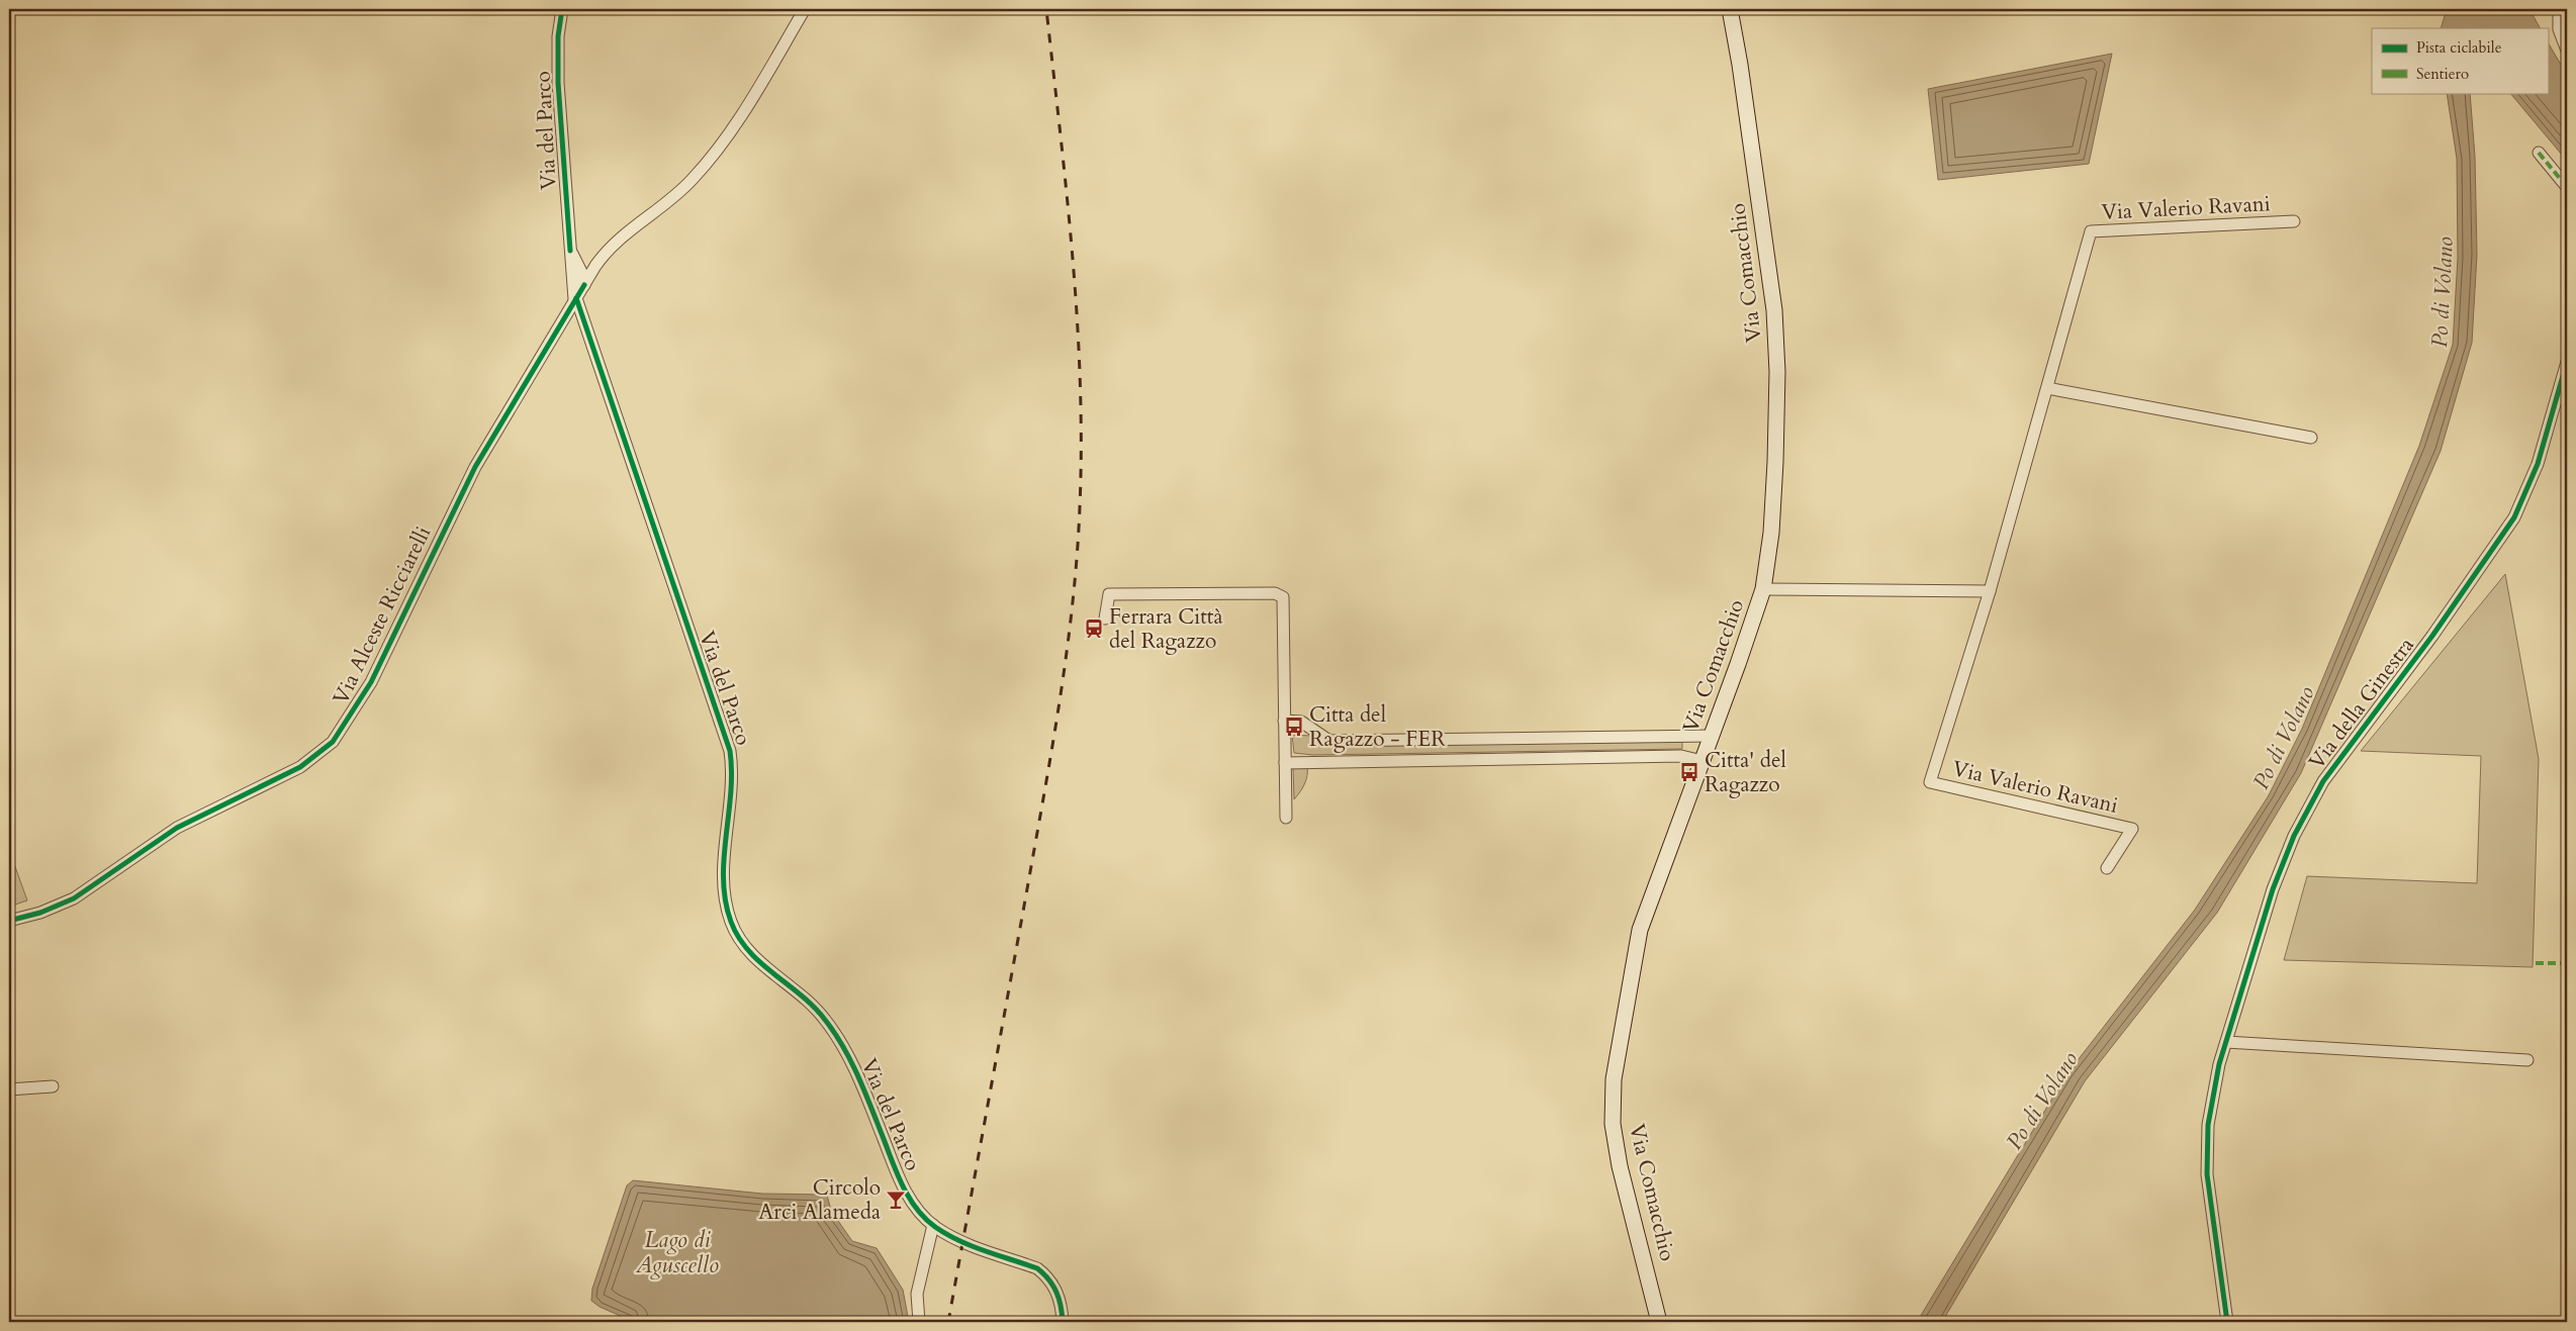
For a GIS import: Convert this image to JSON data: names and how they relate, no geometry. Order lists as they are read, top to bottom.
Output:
{
  "streets": {
    "main road": ["Via Comacchio"],
    "street": [
      "Via del Parco",
      "Via Valerio Ravani",
      "Via Alceste Ricciarelli",
      "Via della Ginestra"
    ]
  },
  "crossings": [
    ["Via del Parco", "Via Alceste Ricciarelli"]
  ],
  "water": ["Po di Volano", "Lago di Aguscello"],
  "places": {
    "station": ["Ferrara Città del Ragazzo"],
    "bus stop": ["Citta del Ragazzo - FER", "Citta' del Ragazzo"],
    "bar": ["Circolo Arci Alameda"]
  },
  "legend": ["Pista ciclabile", "Sentiero"]
}
